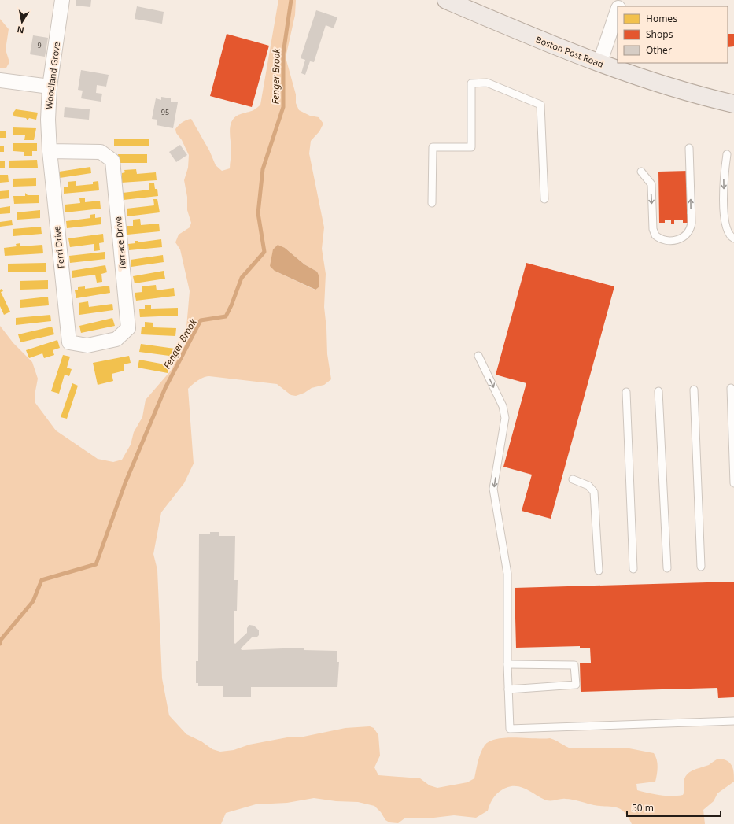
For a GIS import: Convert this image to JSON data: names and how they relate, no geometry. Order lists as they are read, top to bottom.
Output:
{
  "streets": {
    "main road": ["Boston Post Road"],
    "street": ["Woodland Grove", "Terrace Drive", "Ferri Drive"]
  },
  "crossings": [
    ["Woodland Grove", "Terrace Drive"],
    ["Woodland Grove", "Ferri Drive"],
    ["Terrace Drive", "Ferri Drive"]
  ],
  "water": ["Fenger Brook"],
  "house_numbers": ["9", "95"],
  "legend": ["Homes", "Shops", "Other"],
  "scale_bar": "50 m",
  "north": "bottom"
}
